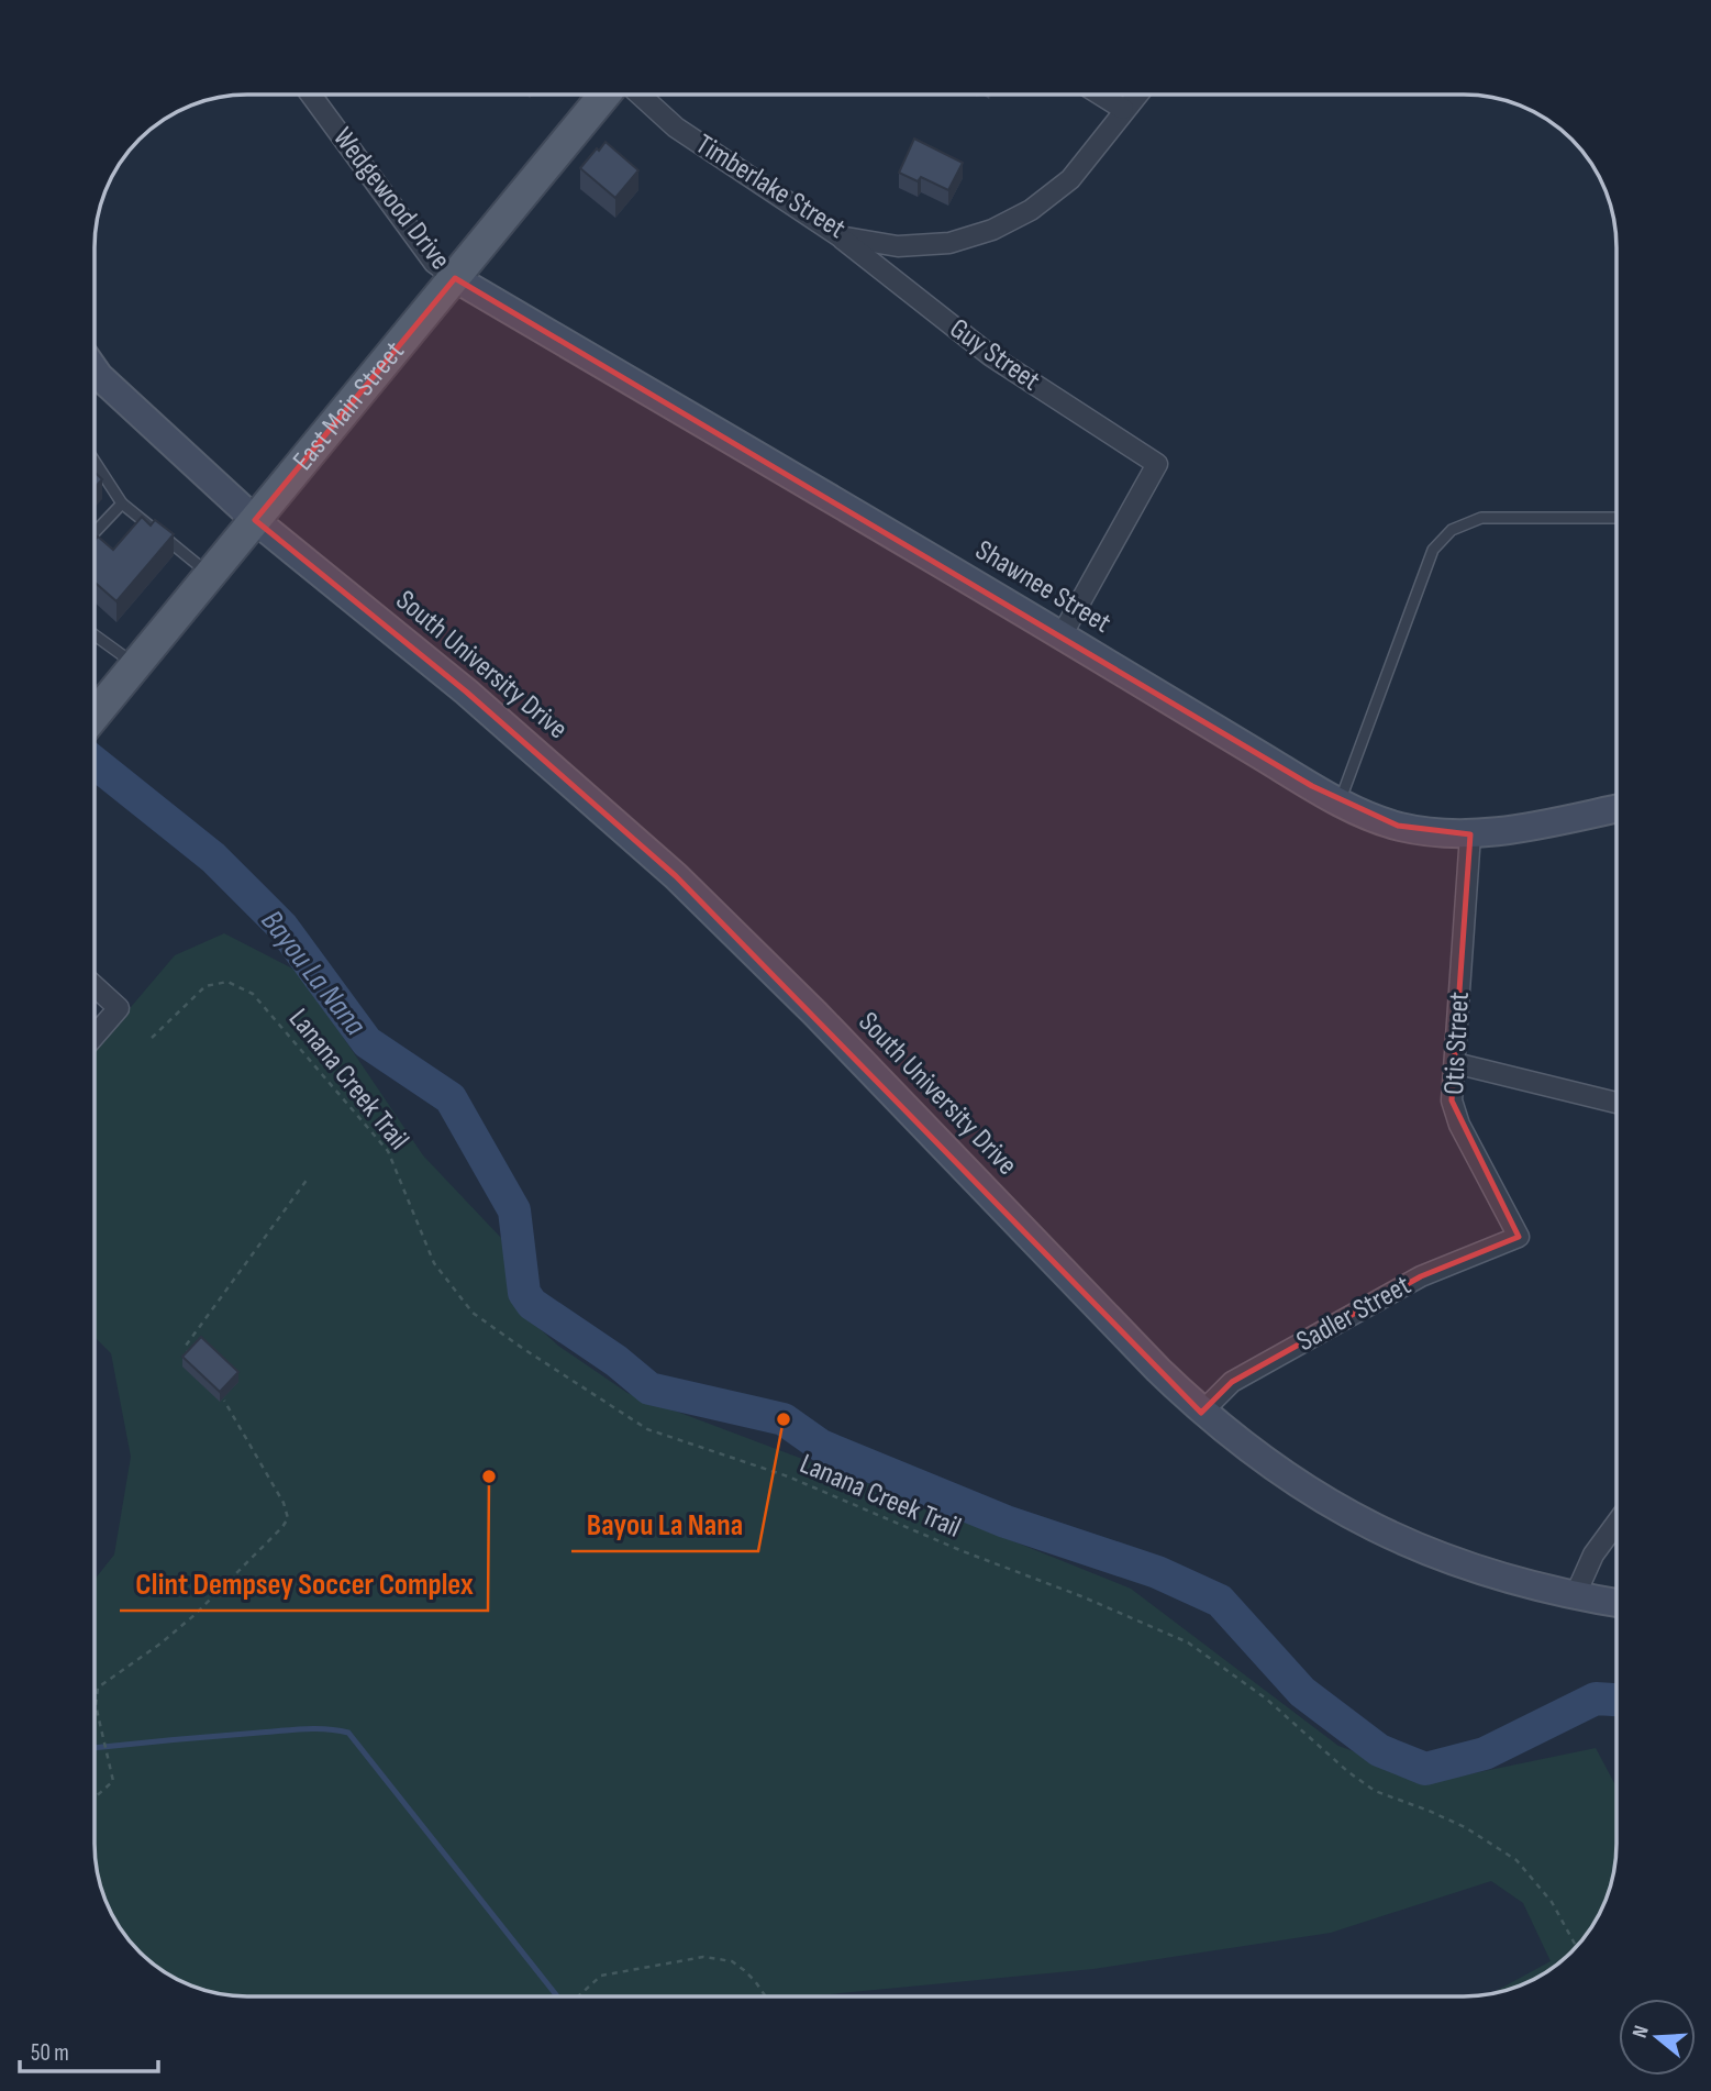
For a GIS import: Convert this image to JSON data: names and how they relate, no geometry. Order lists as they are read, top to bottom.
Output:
{
  "streets": {
    "main road": ["East Main Street", "Shawnee Street", "South University Drive"],
    "street": [
      "Timberlake Street",
      "Wedgewood Drive",
      "Guy Street",
      "Otis Street",
      "Sadler Street"
    ],
    "path": ["Lanana Creek Trail"]
  },
  "crossings": [
    ["Timberlake Street", "Guy Street"],
    ["Wedgewood Drive", "East Main Street"],
    ["Wedgewood Drive", "Shawnee Street"],
    ["Guy Street", "Shawnee Street"],
    ["East Main Street", "Shawnee Street"],
    ["East Main Street", "South University Drive"],
    ["Shawnee Street", "Otis Street"],
    ["South University Drive", "Sadler Street"],
    ["Otis Street", "Sadler Street"]
  ],
  "water": ["Bayou La Nana"],
  "places": ["Bayou La Nana", "Clint Dempsey Soccer Complex"],
  "scale_bar": "50 m",
  "north": "left"
}
